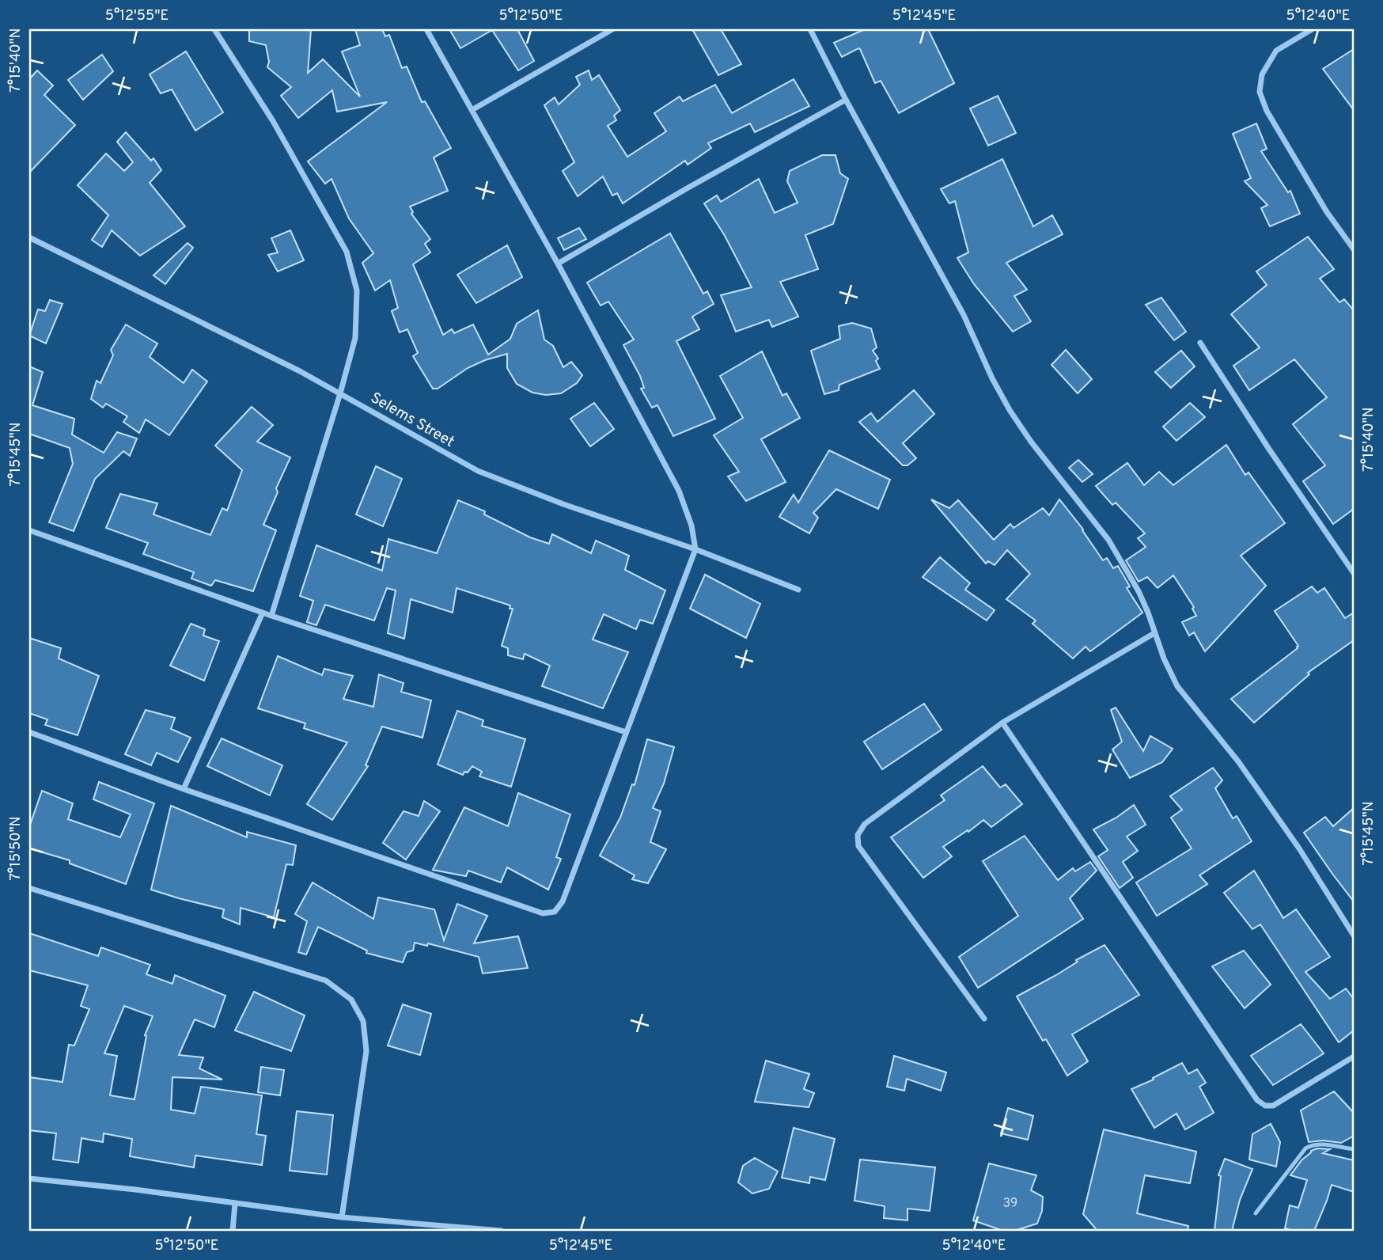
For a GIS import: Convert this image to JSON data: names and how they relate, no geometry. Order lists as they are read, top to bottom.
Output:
{
  "streets": {
    "street": ["Selems Street"]
  },
  "house_numbers": ["39"],
  "coordinates": [
    "5°12'55\"E",
    "5°12'50\"E",
    "5°12'45\"E",
    "5°12'40\"E",
    "7°15'40\"N",
    "7°15'45\"N",
    "7°15'50\"N"
  ]
}
